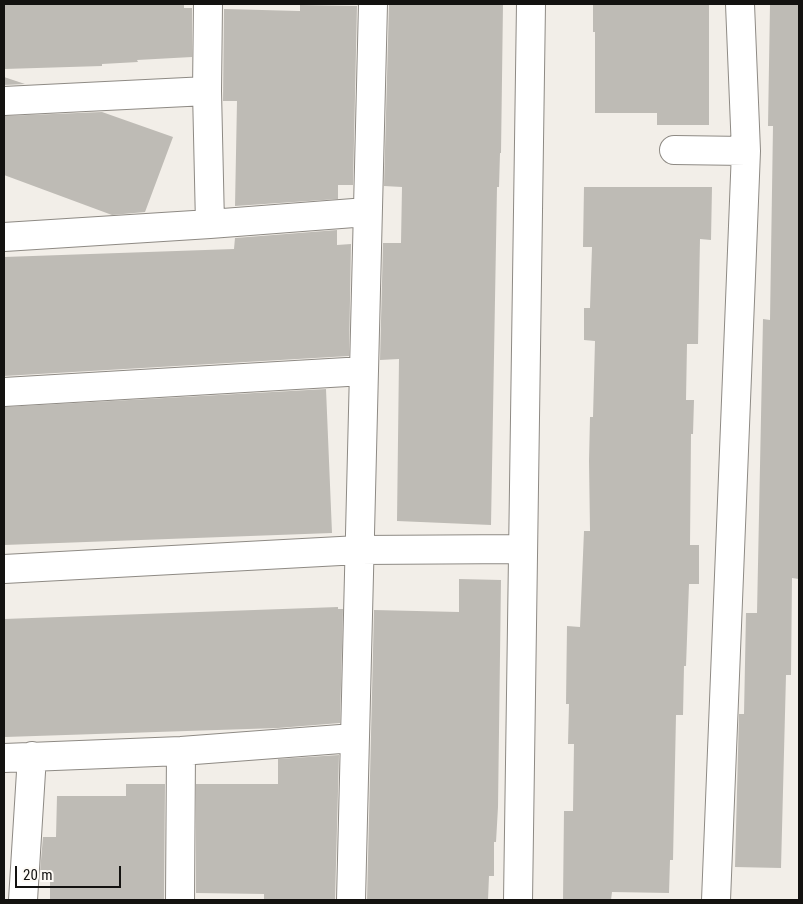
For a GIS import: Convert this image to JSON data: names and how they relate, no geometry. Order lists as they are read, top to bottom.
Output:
{
  "scale_bar": "20 m"
}
